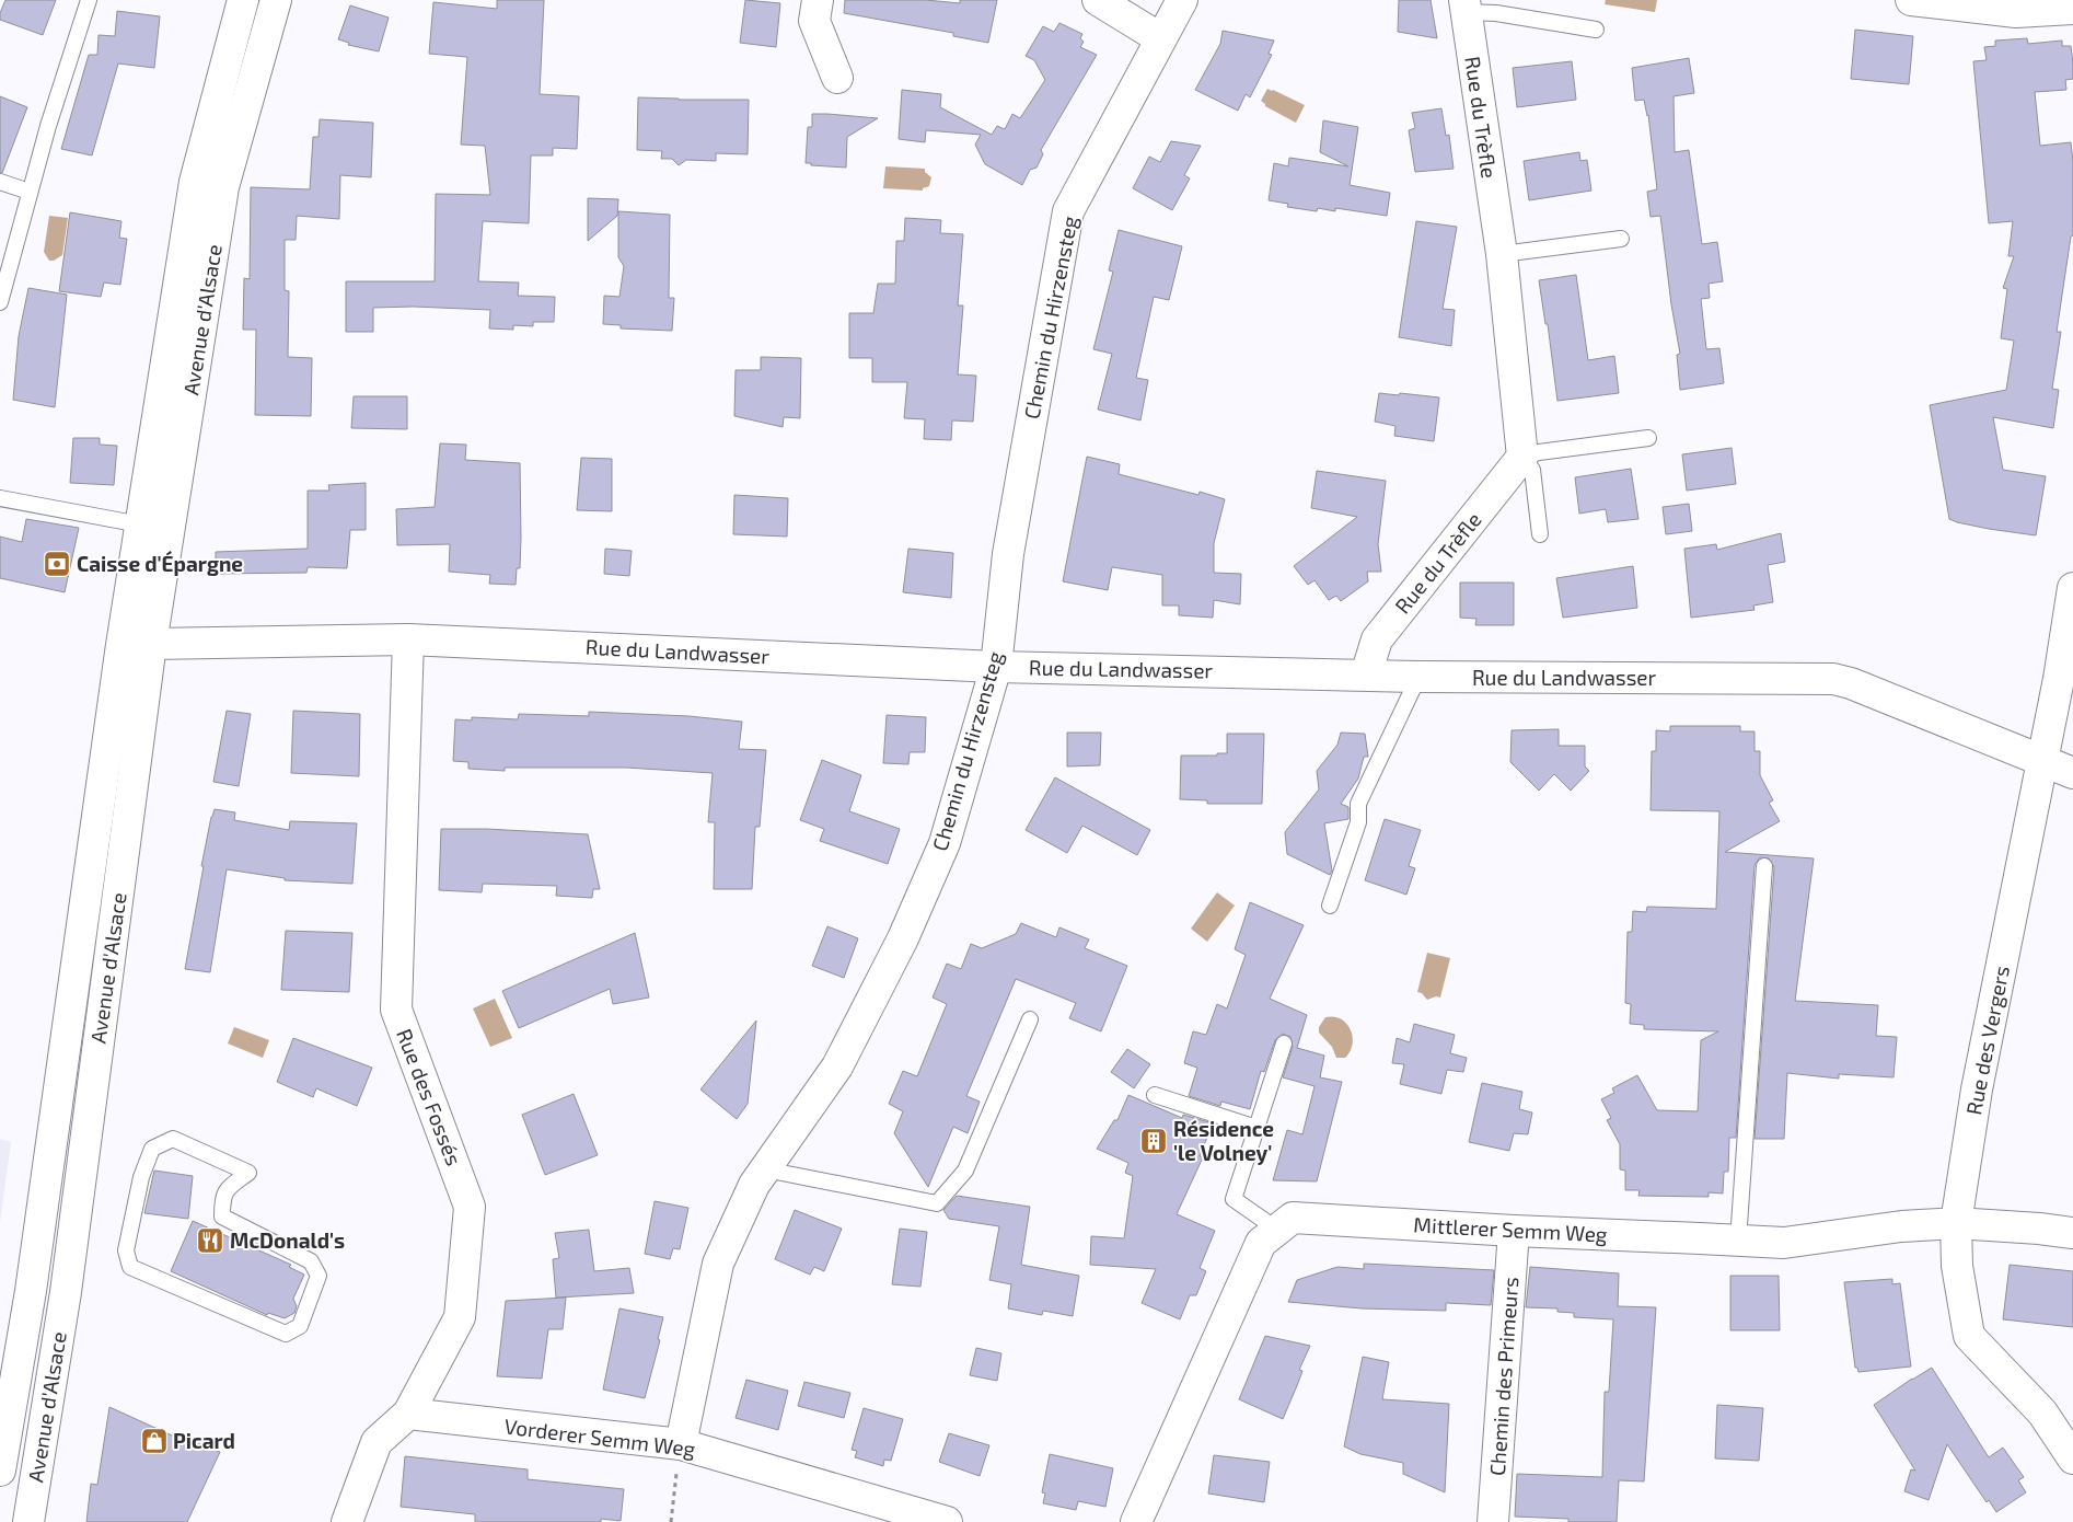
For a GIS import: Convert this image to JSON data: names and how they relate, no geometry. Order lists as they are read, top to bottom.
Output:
{
  "streets": {
    "street": [
      "Rue du Trèfle",
      "Chemin du Hirzensteg",
      "Avenue d'Alsace",
      "Rue du Landwasser",
      "Rue des Vergers",
      "Rue des Fossés",
      "Mittlerer Semm Weg",
      "Chemin des Primeurs",
      "Vorderer Semm Weg"
    ]
  },
  "crossings": [
    ["Rue du Trèfle", "Rue du Landwasser"],
    ["Chemin du Hirzensteg", "Rue du Landwasser"],
    ["Chemin du Hirzensteg", "Vorderer Semm Weg"],
    ["Avenue d'Alsace", "Rue du Landwasser"],
    ["Rue du Landwasser", "Rue des Vergers"],
    ["Rue du Landwasser", "Rue des Fossés"],
    ["Rue des Vergers", "Mittlerer Semm Weg"],
    ["Rue des Fossés", "Vorderer Semm Weg"],
    ["Mittlerer Semm Weg", "Chemin des Primeurs"]
  ],
  "places": {
    "bank": ["Caisse d'Épargne"],
    "building": ["Résidence 'le Volney'"],
    "restaurant": ["McDonald's"],
    "shop": ["Picard"]
  }
}
